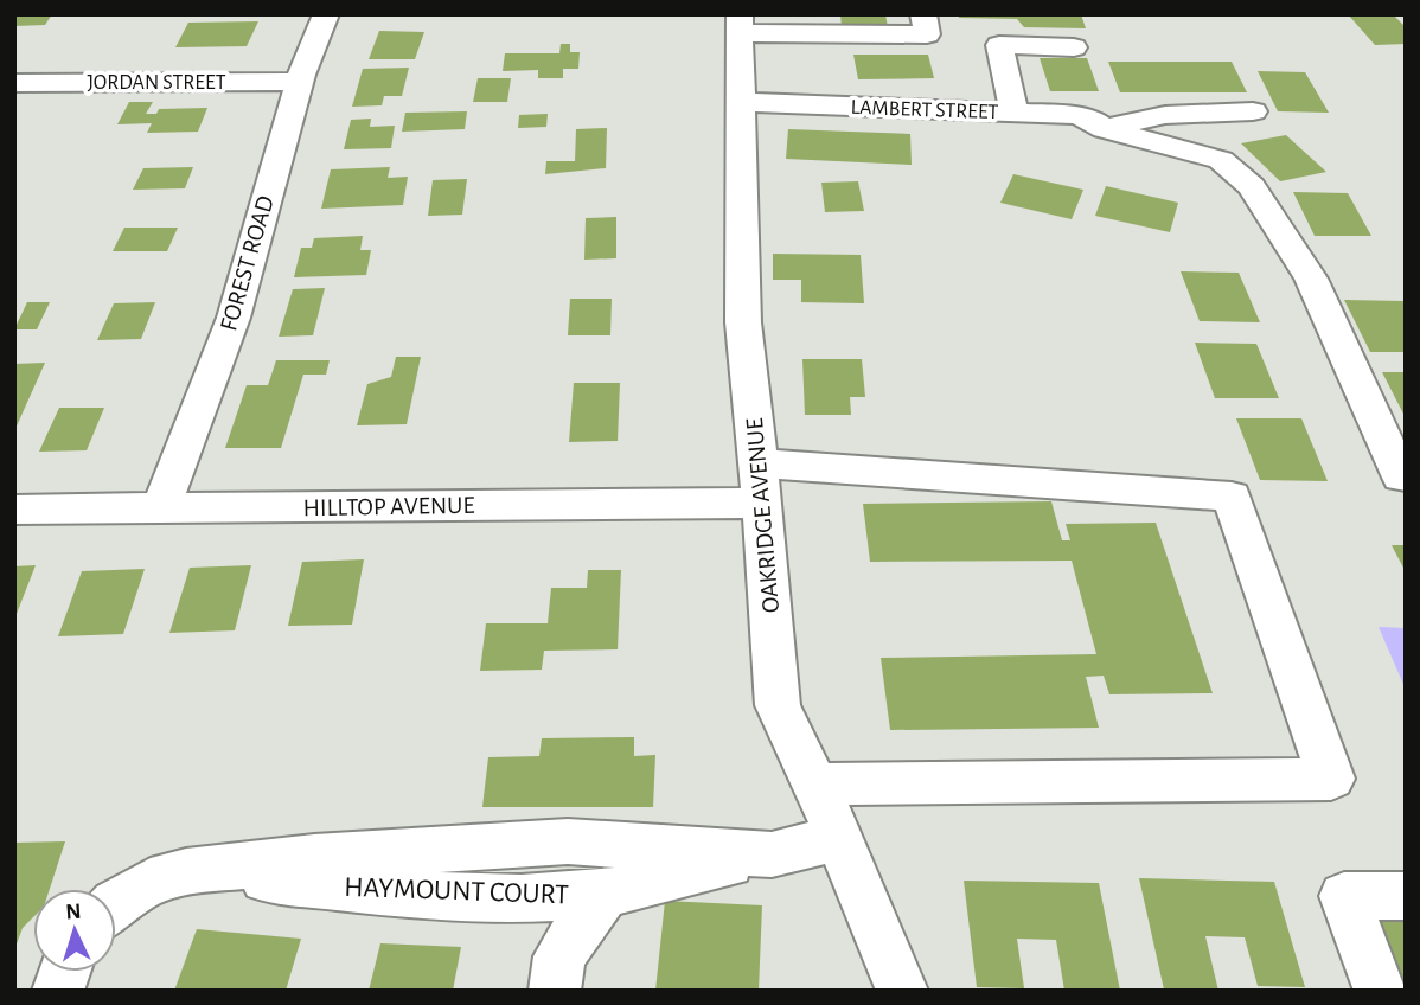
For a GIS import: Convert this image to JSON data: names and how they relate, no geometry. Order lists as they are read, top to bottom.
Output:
{
  "streets": {
    "street": [
      "JORDAN STREET",
      "LAMBERT STREET",
      "FOREST ROAD",
      "HILLTOP AVENUE",
      "OAKRIDGE AVENUE",
      "HAYMOUNT COURT"
    ]
  },
  "crossings": [
    ["JORDAN STREET", "FOREST ROAD"],
    ["LAMBERT STREET", "OAKRIDGE AVENUE"],
    ["FOREST ROAD", "HILLTOP AVENUE"],
    ["HILLTOP AVENUE", "OAKRIDGE AVENUE"],
    ["OAKRIDGE AVENUE", "HAYMOUNT COURT"]
  ],
  "north": "top"
}
